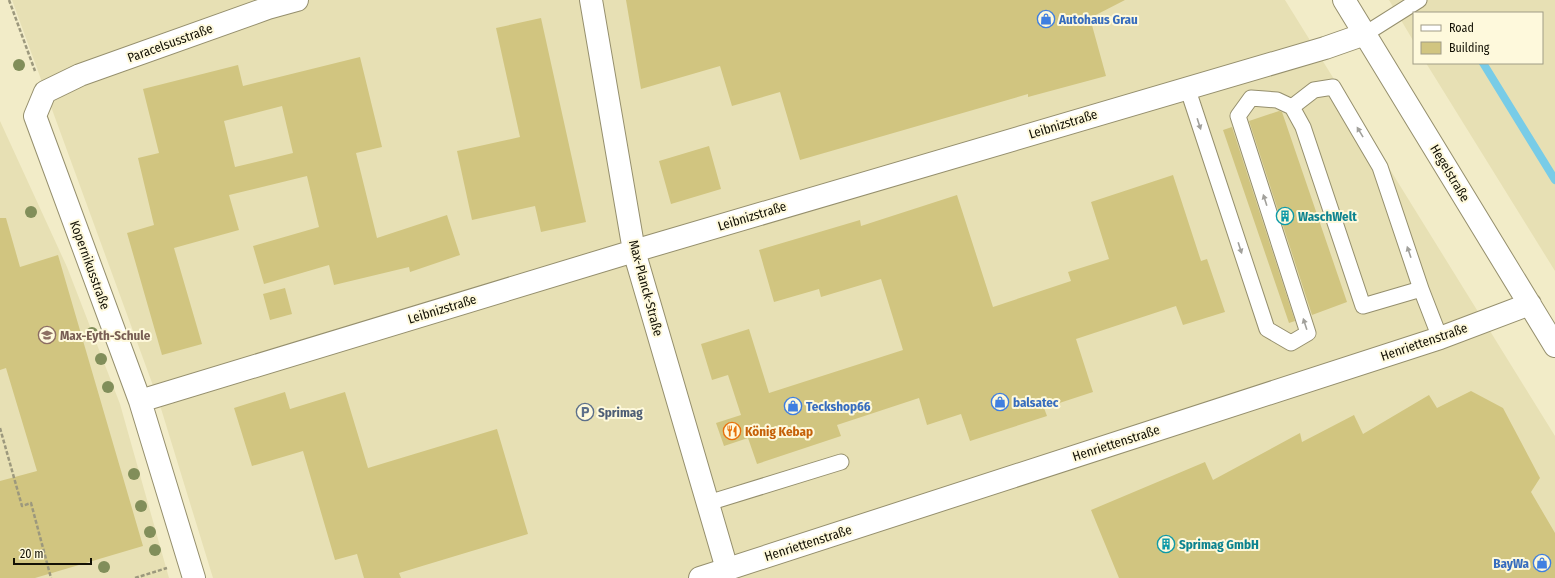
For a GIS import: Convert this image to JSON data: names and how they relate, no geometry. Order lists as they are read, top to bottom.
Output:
{
  "streets": {
    "street": [
      "Paracelsusstraße",
      "Leibnizstraße",
      "Hegelstraße",
      "Kopernikusstraße",
      "Max-Planck-Straße",
      "Henriettenstraße"
    ]
  },
  "crossings": [
    ["Paracelsusstraße", "Kopernikusstraße"],
    ["Leibnizstraße", "Hegelstraße"],
    ["Leibnizstraße", "Kopernikusstraße"],
    ["Leibnizstraße", "Max-Planck-Straße"],
    ["Hegelstraße", "Henriettenstraße"],
    ["Max-Planck-Straße", "Henriettenstraße"]
  ],
  "places": {
    "shop": [
      "Autohaus Grau",
      "balsatec",
      "Teckshop66",
      "BayWa"
    ],
    "building": ["WaschWelt", "Sprimag GmbH"],
    "school or university": ["Max-Eyth-Schule"],
    "parking": ["Sprimag"],
    "restaurant": ["König Kebap"]
  },
  "legend": ["Road", "Building"],
  "scale_bar": "20 m"
}
